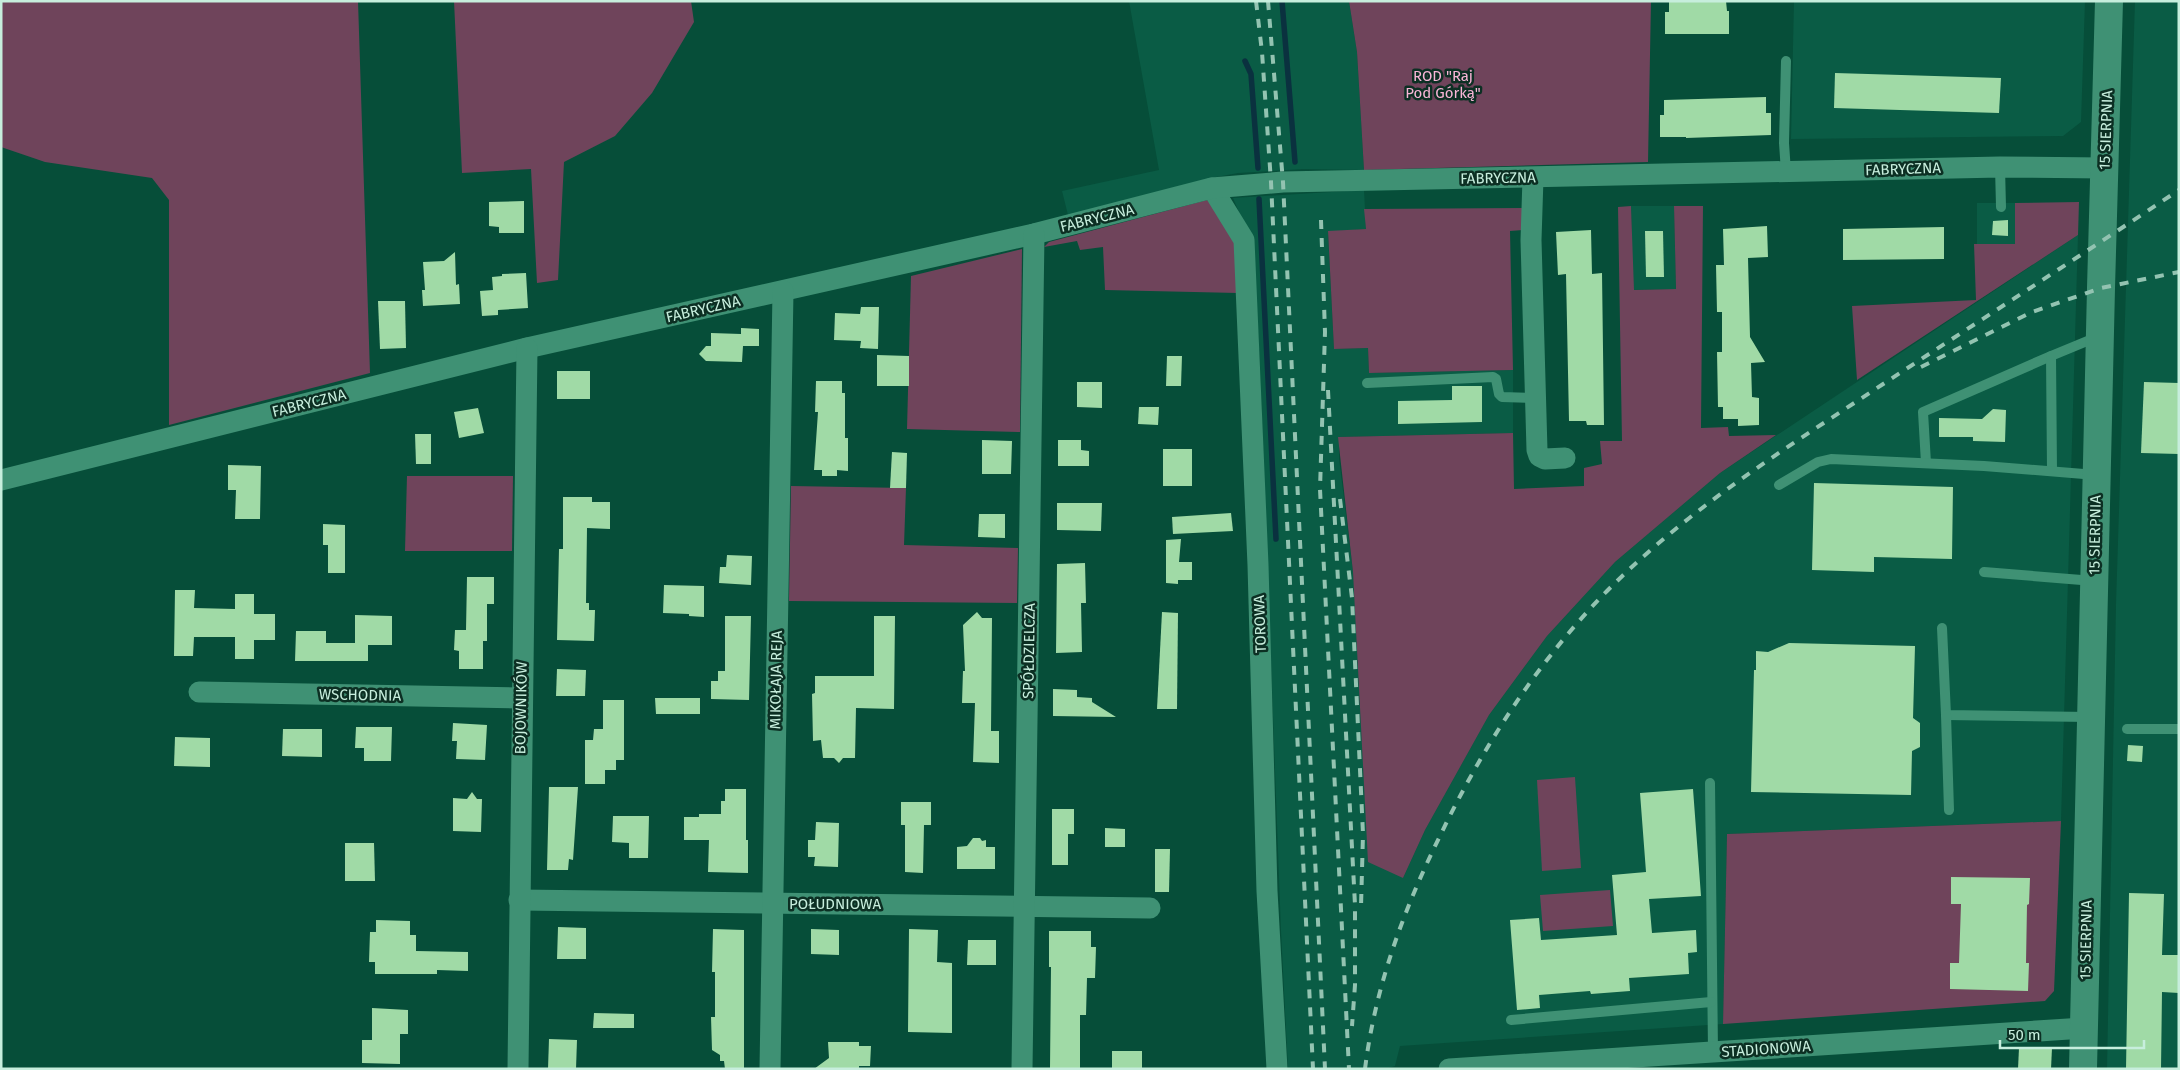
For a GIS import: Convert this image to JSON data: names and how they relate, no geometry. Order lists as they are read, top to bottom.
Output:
{
  "streets": {
    "main road": ["15 SIERPNIA"],
    "street": [
      "FABRYCZNA",
      "TOROWA",
      "SPÓŁDZIELCZA",
      "MIKOŁAJA REJA",
      "WSCHODNIA",
      "BOJOWNIKÓW",
      "POŁUDNIOWA",
      "STADIONOWA"
    ]
  },
  "crossings": [
    ["15 SIERPNIA", "FABRYCZNA"],
    ["15 SIERPNIA", "STADIONOWA"],
    ["FABRYCZNA", "TOROWA"],
    ["FABRYCZNA", "SPÓŁDZIELCZA"],
    ["FABRYCZNA", "MIKOŁAJA REJA"],
    ["FABRYCZNA", "BOJOWNIKÓW"],
    ["SPÓŁDZIELCZA", "POŁUDNIOWA"],
    ["MIKOŁAJA REJA", "POŁUDNIOWA"],
    ["WSCHODNIA", "BOJOWNIKÓW"],
    ["BOJOWNIKÓW", "POŁUDNIOWA"]
  ],
  "parks": ["ROD \"Raj Pod Górką\""],
  "scale_bar": "50 m"
}
